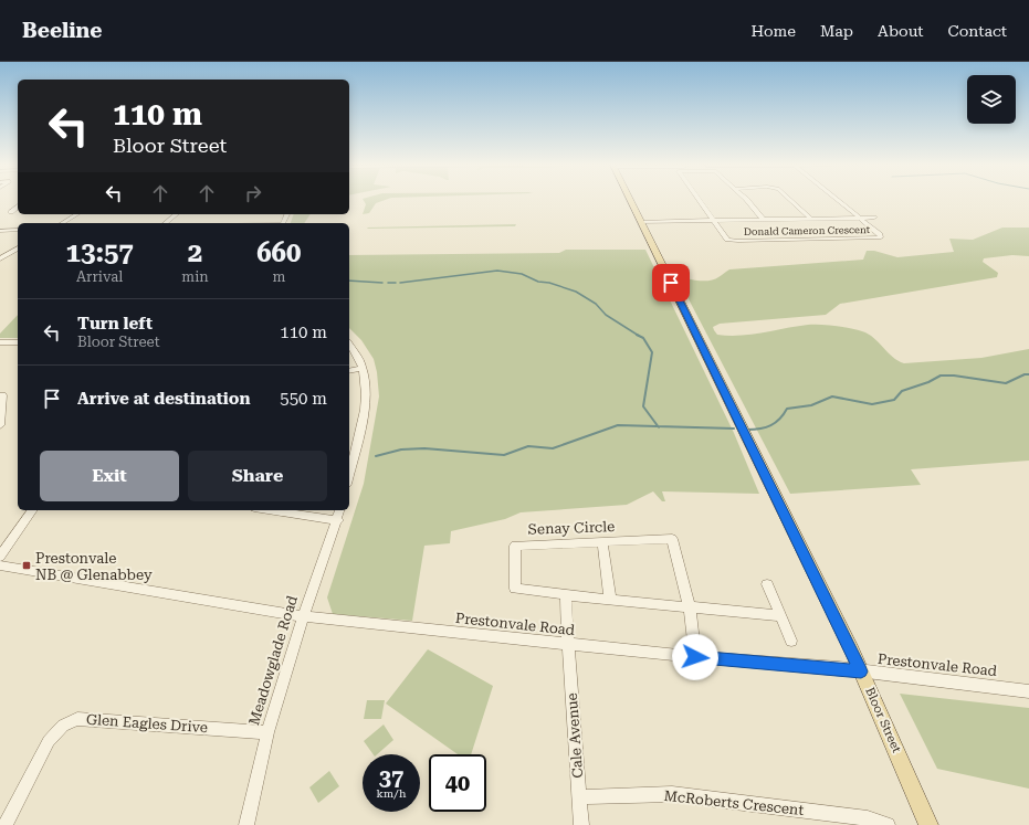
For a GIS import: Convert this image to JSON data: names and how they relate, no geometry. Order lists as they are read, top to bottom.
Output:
{
  "streets": {
    "main road": ["Bloor Street"],
    "street": [
      "Donald Cameron Crescent",
      "Senay Circle",
      "Prestonvale Road",
      "Meadowglade Road",
      "Glen Eagles Drive",
      "Cale Avenue",
      "McRoberts Crescent"
    ]
  },
  "crossings": [
    ["Senay Circle", "Prestonvale Road"],
    ["Senay Circle", "Cale Avenue"],
    ["Prestonvale Road", "Meadowglade Road"],
    ["Prestonvale Road", "Bloor Street"],
    ["Prestonvale Road", "Cale Avenue"],
    ["Meadowglade Road", "Glen Eagles Drive"],
    ["Cale Avenue", "McRoberts Crescent"]
  ],
  "places": {
    "transit": ["Prestonvale NB @ Glenabbey"]
  },
  "page": {
    "header": "Beeline",
    "nav": [
      "Home",
      "Map",
      "About",
      "Contact"
    ],
    "turn": ["110 m", "Bloor Street"],
    "eta": [
      "13:57",
      "Arrival",
      "2",
      "min",
      "660",
      "m"
    ],
    "list": [
      {
        "name": "Turn left",
        "note": "Bloor Street",
        "value": "110 m"
      },
      {
        "name": "Arrive at destination",
        "value": "550 m"
      }
    ],
    "buttons": ["Exit", "Share"],
    "speed": "37 km/h",
    "limit": "40"
  }
}
